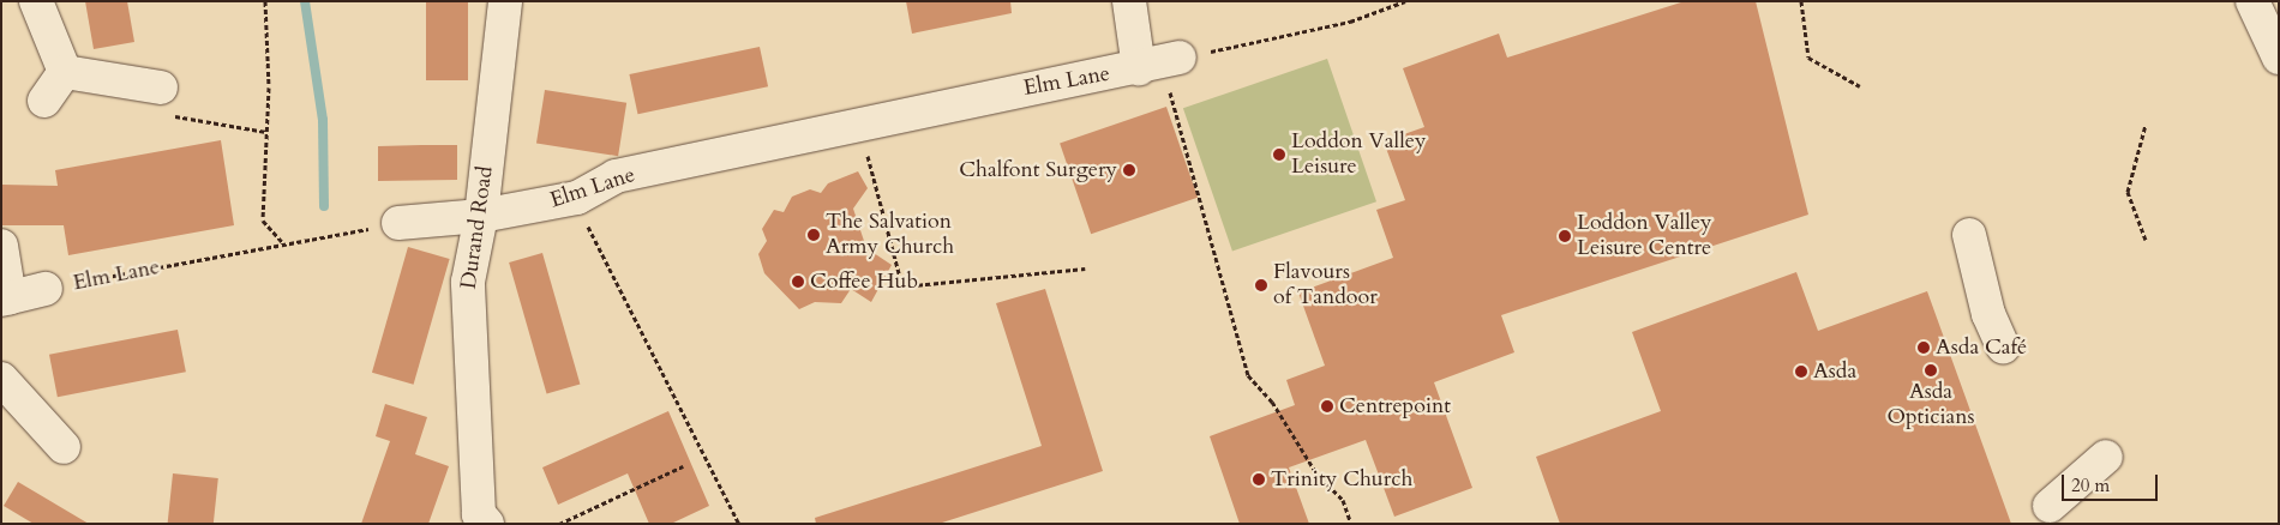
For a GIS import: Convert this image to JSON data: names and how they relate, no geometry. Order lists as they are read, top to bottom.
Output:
{
  "streets": {
    "street": ["Elm Lane", "Durand Road"]
  },
  "crossings": [
    ["Elm Lane", "Durand Road"]
  ],
  "places": [
    "Loddon Valley Leisure",
    "Chalfont Surgery",
    "The Salvation Army Church",
    "Loddon Valley Leisure Centre",
    "Coffee Hub",
    "Flavours of Tandoor",
    "Asda Café",
    "Asda Opticians",
    "Asda",
    "Centrepoint",
    "Trinity Church"
  ],
  "scale_bar": "20 m"
}
